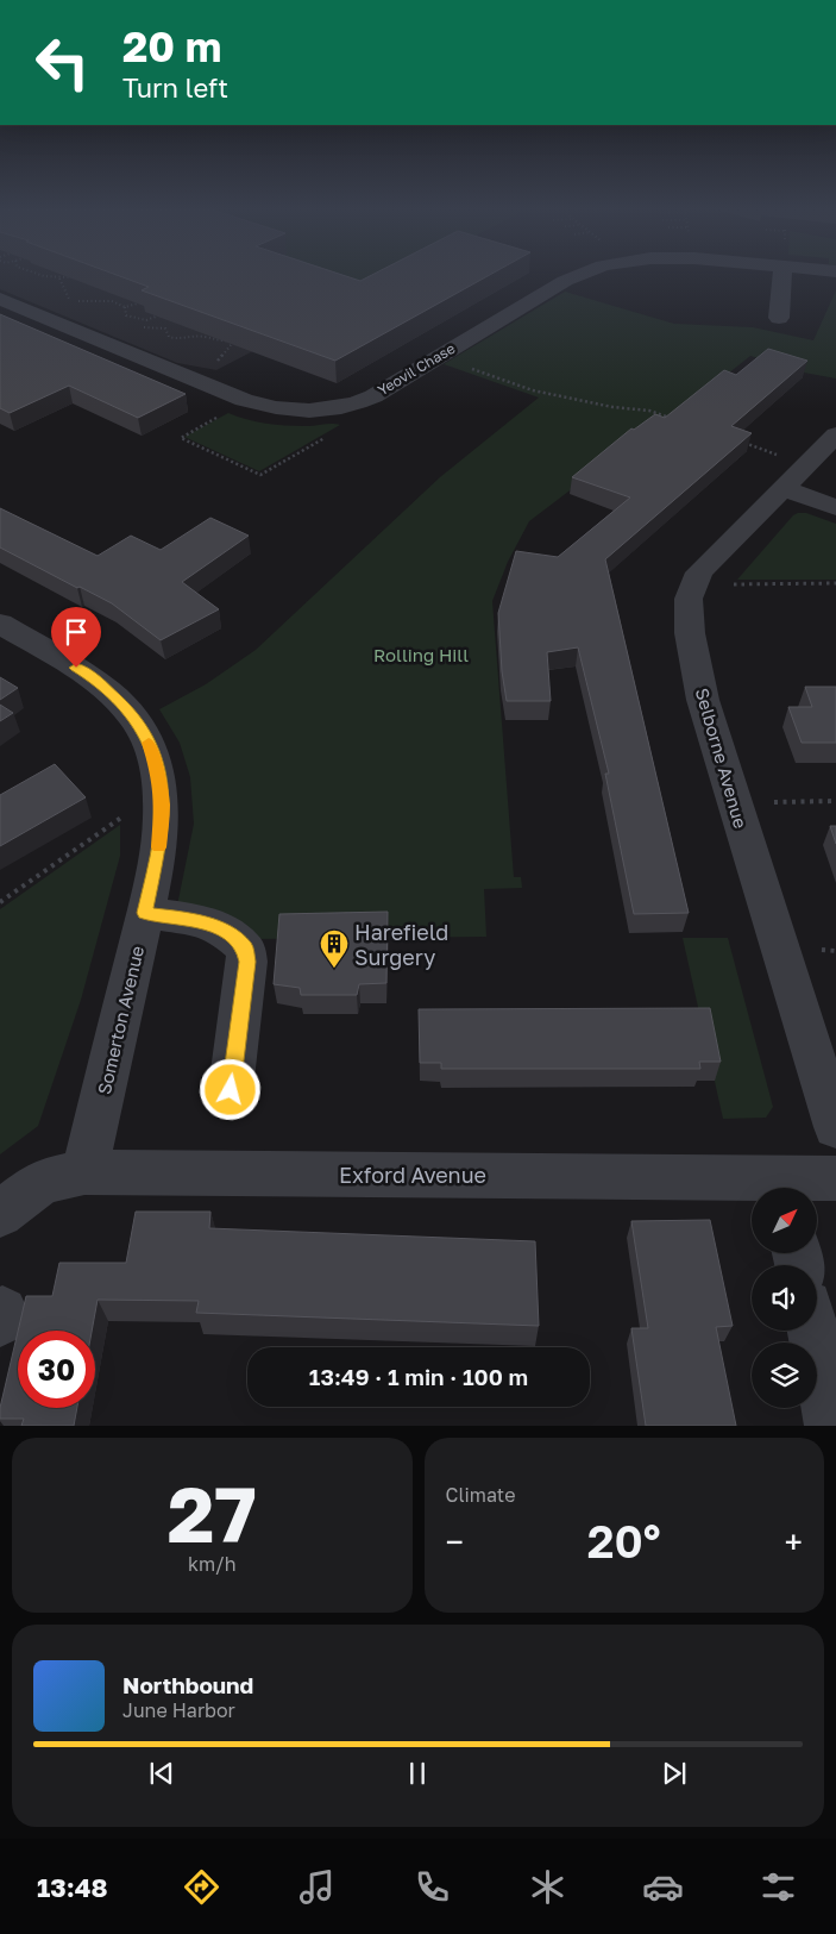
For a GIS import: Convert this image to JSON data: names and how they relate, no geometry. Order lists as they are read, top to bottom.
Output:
{
  "streets": {
    "street": [
      "Yeovil Chase",
      "Selborne Avenue",
      "Somerton Avenue",
      "Exford Avenue"
    ]
  },
  "crossings": [
    ["Somerton Avenue", "Exford Avenue"]
  ],
  "parks": ["Rolling Hill"],
  "places": {
    "building": ["Harefield Surgery"]
  },
  "north": "top right",
  "page": {
    "turn": ["20 m", "Turn left"],
    "limit": "30",
    "trip": "13:49 · 1 min · 100 m",
    "tile": [
      ["27", "km/h"],
      "Climate"
    ],
    "heat": ["−", "20°", "+"],
    "song": ["Northbound", "June Harbor"],
    "tabs": "13:48"
  }
}
